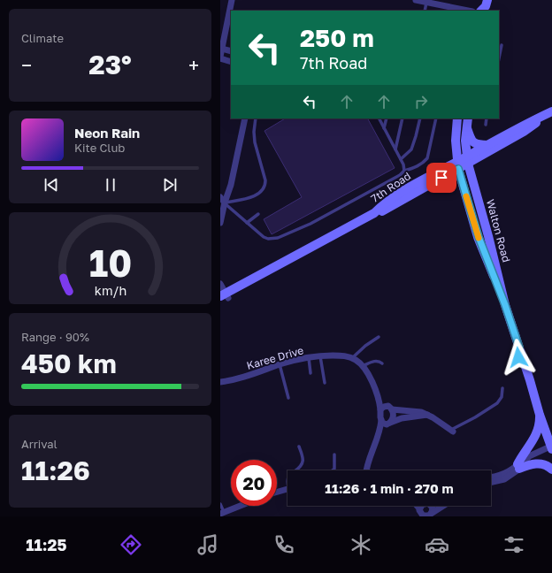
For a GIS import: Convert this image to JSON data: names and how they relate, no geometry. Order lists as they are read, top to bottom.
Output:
{
  "streets": {
    "main road": ["7th Road", "Walton Road"],
    "street": ["Karee Drive"]
  },
  "crossings": [
    ["7th Road", "Walton Road"]
  ],
  "page": {
    "tile": [
      "Climate",
      ["Range · 90%", "450 km"],
      ["Arrival", "11:26"]
    ],
    "turn": ["250 m", "7th Road"],
    "heat": ["−", "23°", "+"],
    "song": ["Neon Rain", "Kite Club"],
    "limit": "20",
    "trip": "11:26 · 1 min · 270 m",
    "tabs": "11:25",
    "gauge": ["10", "km/h"]
  }
}
